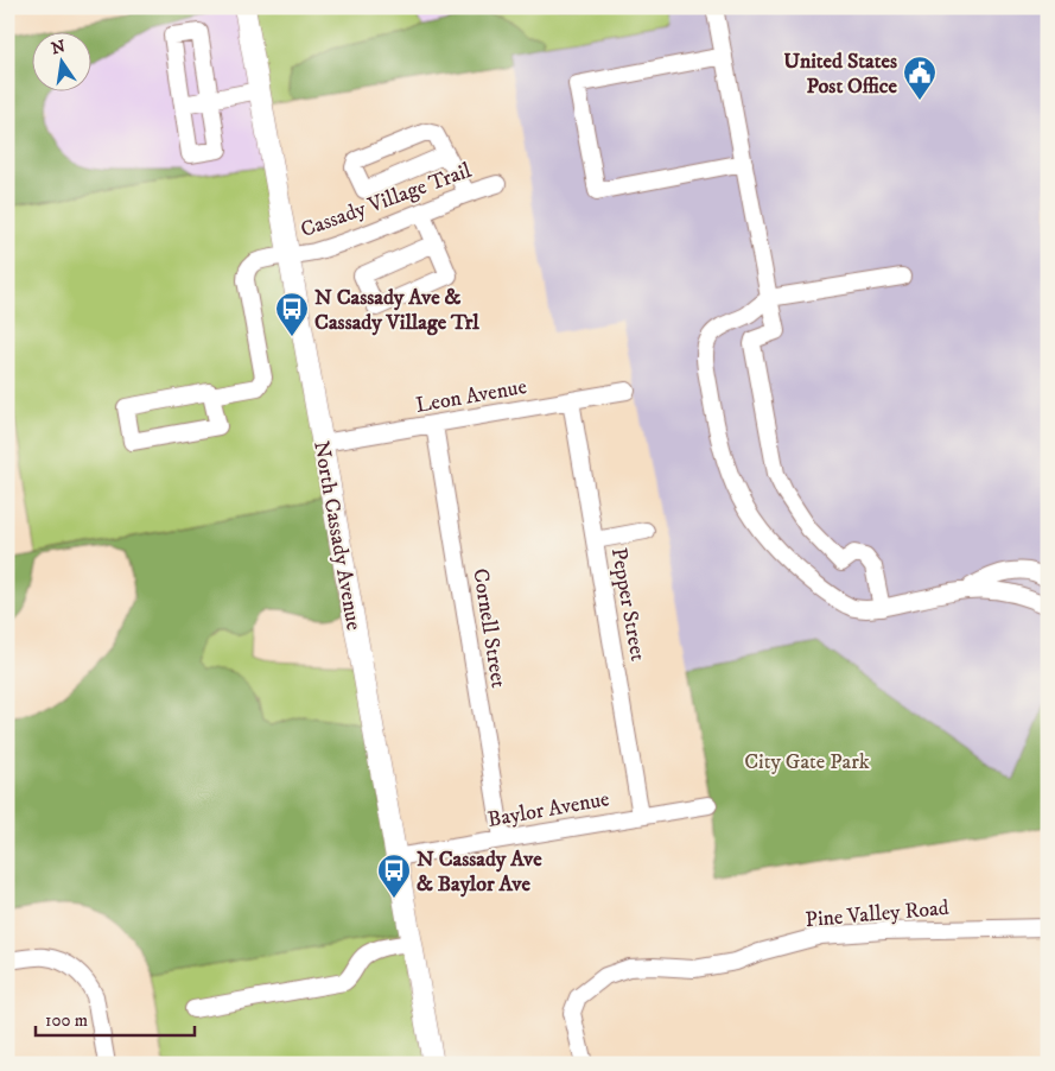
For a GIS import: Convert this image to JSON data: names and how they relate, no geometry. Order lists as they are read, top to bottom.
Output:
{
  "streets": {
    "main road": ["North Cassady Avenue"],
    "street": [
      "Cassady Village Trail",
      "Leon Avenue",
      "Pepper Street",
      "Cornell Street",
      "Baylor Avenue",
      "Pine Valley Road"
    ]
  },
  "crossings": [
    ["Cassady Village Trail", "North Cassady Avenue"],
    ["Leon Avenue", "North Cassady Avenue"],
    ["Leon Avenue", "Pepper Street"],
    ["Leon Avenue", "Cornell Street"],
    ["North Cassady Avenue", "Baylor Avenue"],
    ["Pepper Street", "Baylor Avenue"],
    ["Cornell Street", "Baylor Avenue"]
  ],
  "parks": ["City Gate Park"],
  "places": {
    "public building": ["United States Post Office"],
    "bus stop": ["N Cassady Ave & Cassady Village Trl", "N Cassady Ave & Baylor Ave"]
  },
  "scale_bar": "100 m",
  "north": "top"
}
